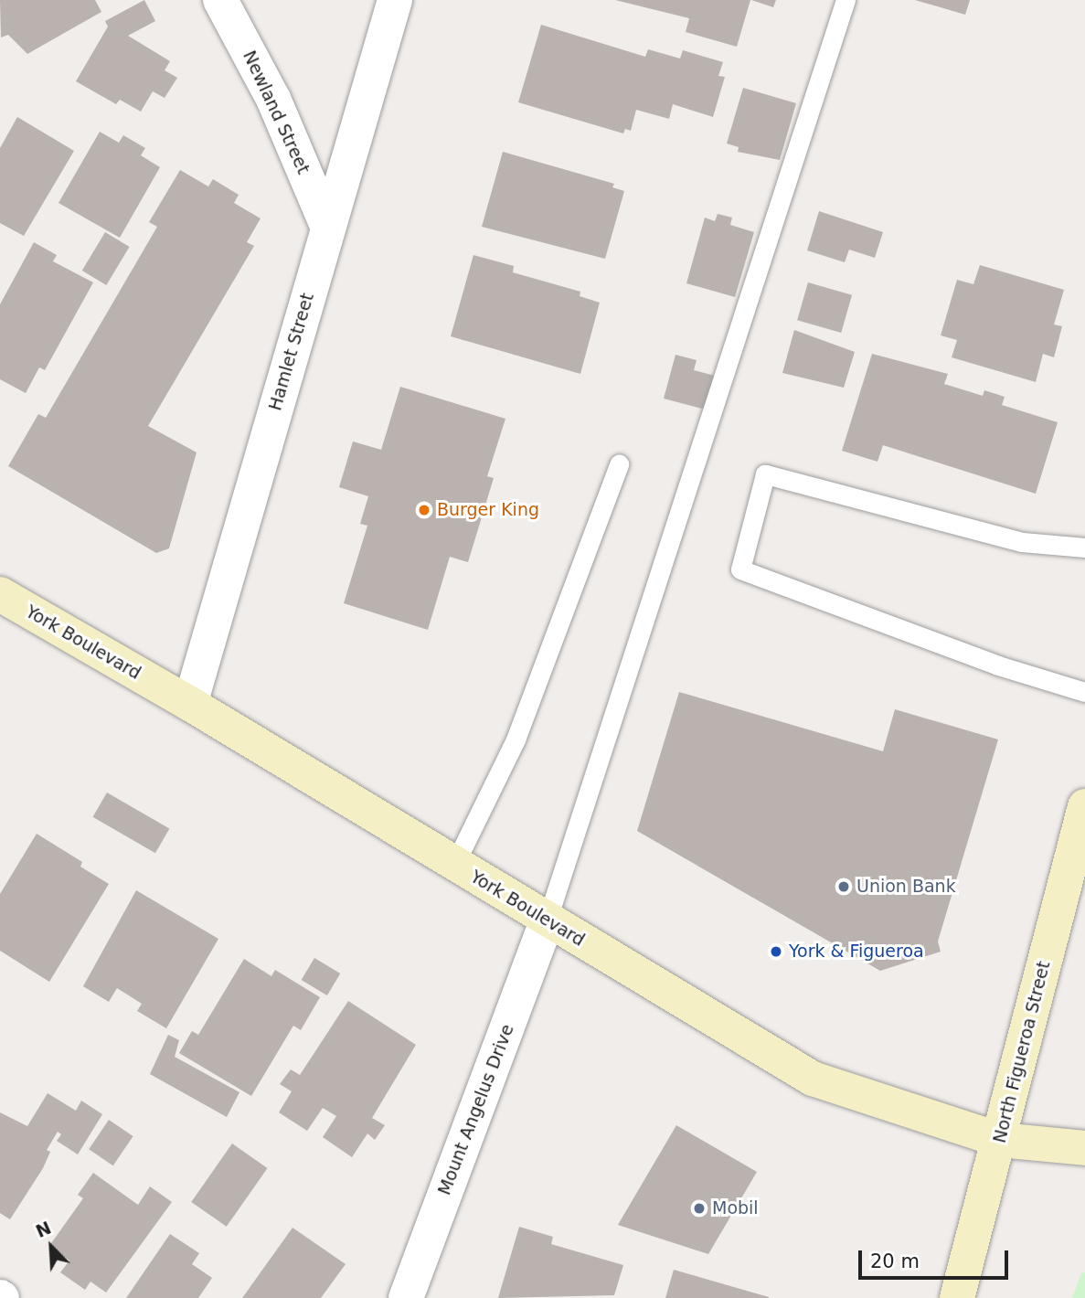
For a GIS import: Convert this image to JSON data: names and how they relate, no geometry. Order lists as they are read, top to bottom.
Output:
{
  "streets": {
    "main road": ["York Boulevard", "North Figueroa Street"],
    "street": ["Newland Street", "Hamlet Street", "Mount Angelus Drive"]
  },
  "crossings": [
    ["Newland Street", "Hamlet Street"],
    ["Hamlet Street", "York Boulevard"],
    ["York Boulevard", "North Figueroa Street"],
    ["York Boulevard", "Mount Angelus Drive"]
  ],
  "places": [
    "Burger King",
    "Union Bank",
    "York & Figueroa",
    "Mobil"
  ],
  "scale_bar": "20 m",
  "north": "top left"
}
